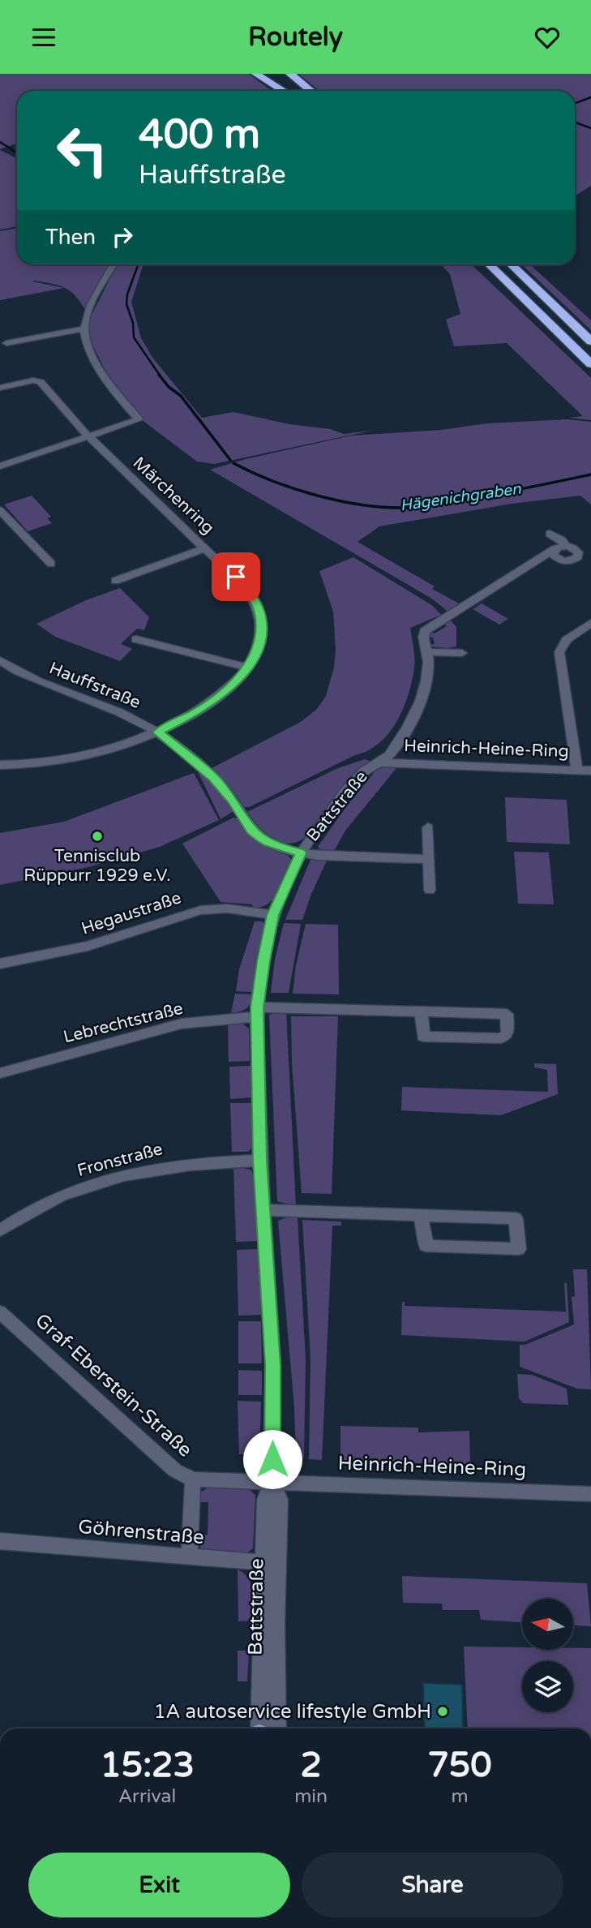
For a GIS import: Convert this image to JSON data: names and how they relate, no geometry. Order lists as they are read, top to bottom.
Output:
{
  "streets": {
    "street": [
      "Märchenring",
      "Hauffstraße",
      "Heinrich-Heine-Ring",
      "Battstraße",
      "Hegaustraße",
      "Lebrechtstraße",
      "Fronstraße",
      "Graf-Eberstein-Straße",
      "Göhrenstraße"
    ]
  },
  "crossings": [
    ["Märchenring", "Hauffstraße"],
    ["Hauffstraße", "Battstraße"],
    ["Heinrich-Heine-Ring", "Battstraße"],
    ["Heinrich-Heine-Ring", "Graf-Eberstein-Straße"],
    ["Battstraße", "Hegaustraße"],
    ["Battstraße", "Lebrechtstraße"],
    ["Battstraße", "Fronstraße"],
    ["Battstraße", "Graf-Eberstein-Straße"],
    ["Battstraße", "Göhrenstraße"]
  ],
  "water": ["Hägenichgraben"],
  "places": ["Tennisclub Rüppurr 1929 e.V.", "1A autoservice lifestyle GmbH"],
  "north": "left",
  "page": {
    "header": "Routely",
    "turn": ["400 m", "Hauffstraße"],
    "then": "Then",
    "eta": [
      "15:23",
      "Arrival",
      "2",
      "min",
      "750",
      "m"
    ],
    "buttons": ["Exit", "Share"]
  }
}
